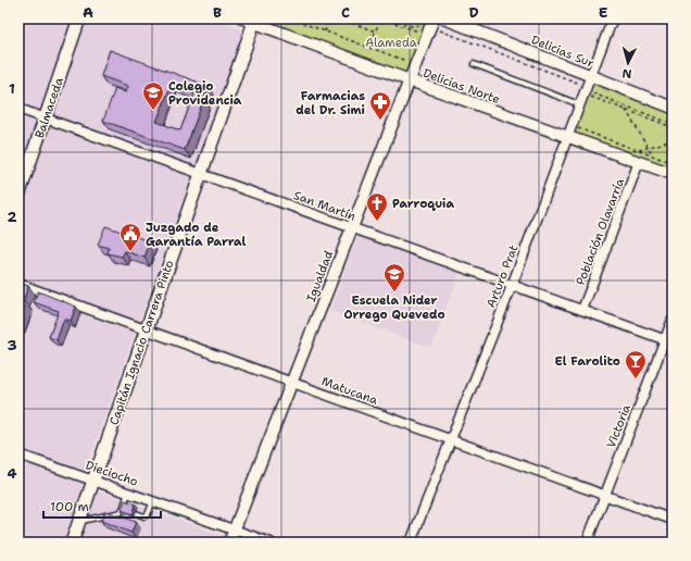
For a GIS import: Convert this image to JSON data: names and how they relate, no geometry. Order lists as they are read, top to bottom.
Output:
{
  "streets": {
    "main road": ["Balmaceda", "Capitán Ignacio Carrera Pinto"],
    "street": [
      "Delicias Sur",
      "Delicias Norte",
      "San Martín",
      "Población Olavarría",
      "Igualdad",
      "Arturo Prat",
      "Matucana",
      "Victoria",
      "Dieciocho"
    ]
  },
  "crossings": [
    ["Delicias Sur", "Arturo Prat"],
    ["Delicias Norte", "Población Olavarría"],
    ["Delicias Norte", "Igualdad"],
    ["Delicias Norte", "Arturo Prat"],
    ["Delicias Norte", "Capitán Ignacio Carrera Pinto"],
    ["Balmaceda", "San Martín"],
    ["San Martín", "Población Olavarría"],
    ["San Martín", "Igualdad"],
    ["San Martín", "Arturo Prat"],
    ["San Martín", "Capitán Ignacio Carrera Pinto"],
    ["San Martín", "Victoria"],
    ["Igualdad", "Matucana"],
    ["Igualdad", "Dieciocho"],
    ["Arturo Prat", "Matucana"],
    ["Capitán Ignacio Carrera Pinto", "Matucana"],
    ["Capitán Ignacio Carrera Pinto", "Dieciocho"],
    ["Matucana", "Victoria"]
  ],
  "parks": ["Alameda"],
  "places": {
    "school or university": ["Colegio Providencia", "Escuela Nider Orrego Quevedo"],
    "pharmacy": ["Farmacias del Dr. Simi"],
    "church": ["Parroquia"],
    "public building": ["Juzgado de Garantía Parral"],
    "bar": ["El Farolito"]
  },
  "scale_bar": "100 m",
  "north": "bottom",
  "grid": {
    "columns": [
      "A",
      "B",
      "C",
      "D",
      "E"
    ],
    "rows": [
      "1",
      "2",
      "3",
      "4"
    ]
  }
}
